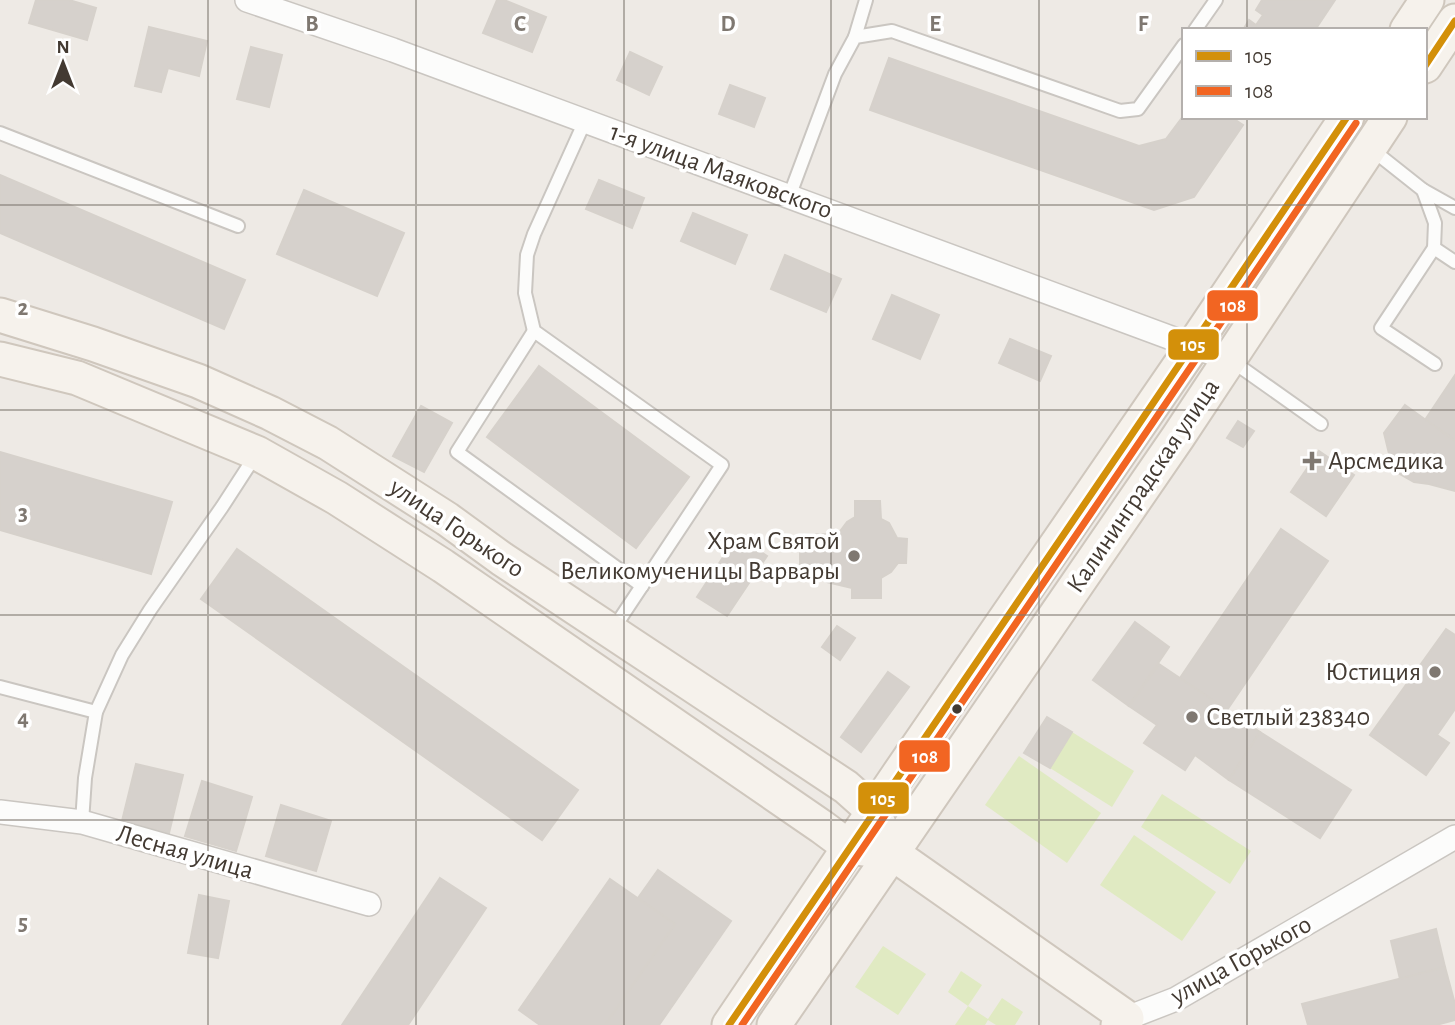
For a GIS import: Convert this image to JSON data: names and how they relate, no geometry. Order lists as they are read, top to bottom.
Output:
{
  "streets": {
    "street": [
      "1-я улица Маяковского",
      "Калининградская улица",
      "улица Горького",
      "Лесная улица"
    ]
  },
  "crossings": [
    ["1-я улица Маяковского", "Калининградская улица"],
    ["Калининградская улица", "улица Горького"]
  ],
  "places": {
    "health": ["Арсмедика"],
    "other": ["Храм Святой Великомученицы Варвары", "Юстиция", "Светлый 238340"]
  },
  "lines": ["transit line 105", "transit line 108"],
  "legend": ["105", "108"],
  "north": "top",
  "grid": {
    "columns": [
      "B",
      "C",
      "D",
      "E",
      "F"
    ],
    "rows": [
      "2",
      "3",
      "4",
      "5"
    ]
  }
}
